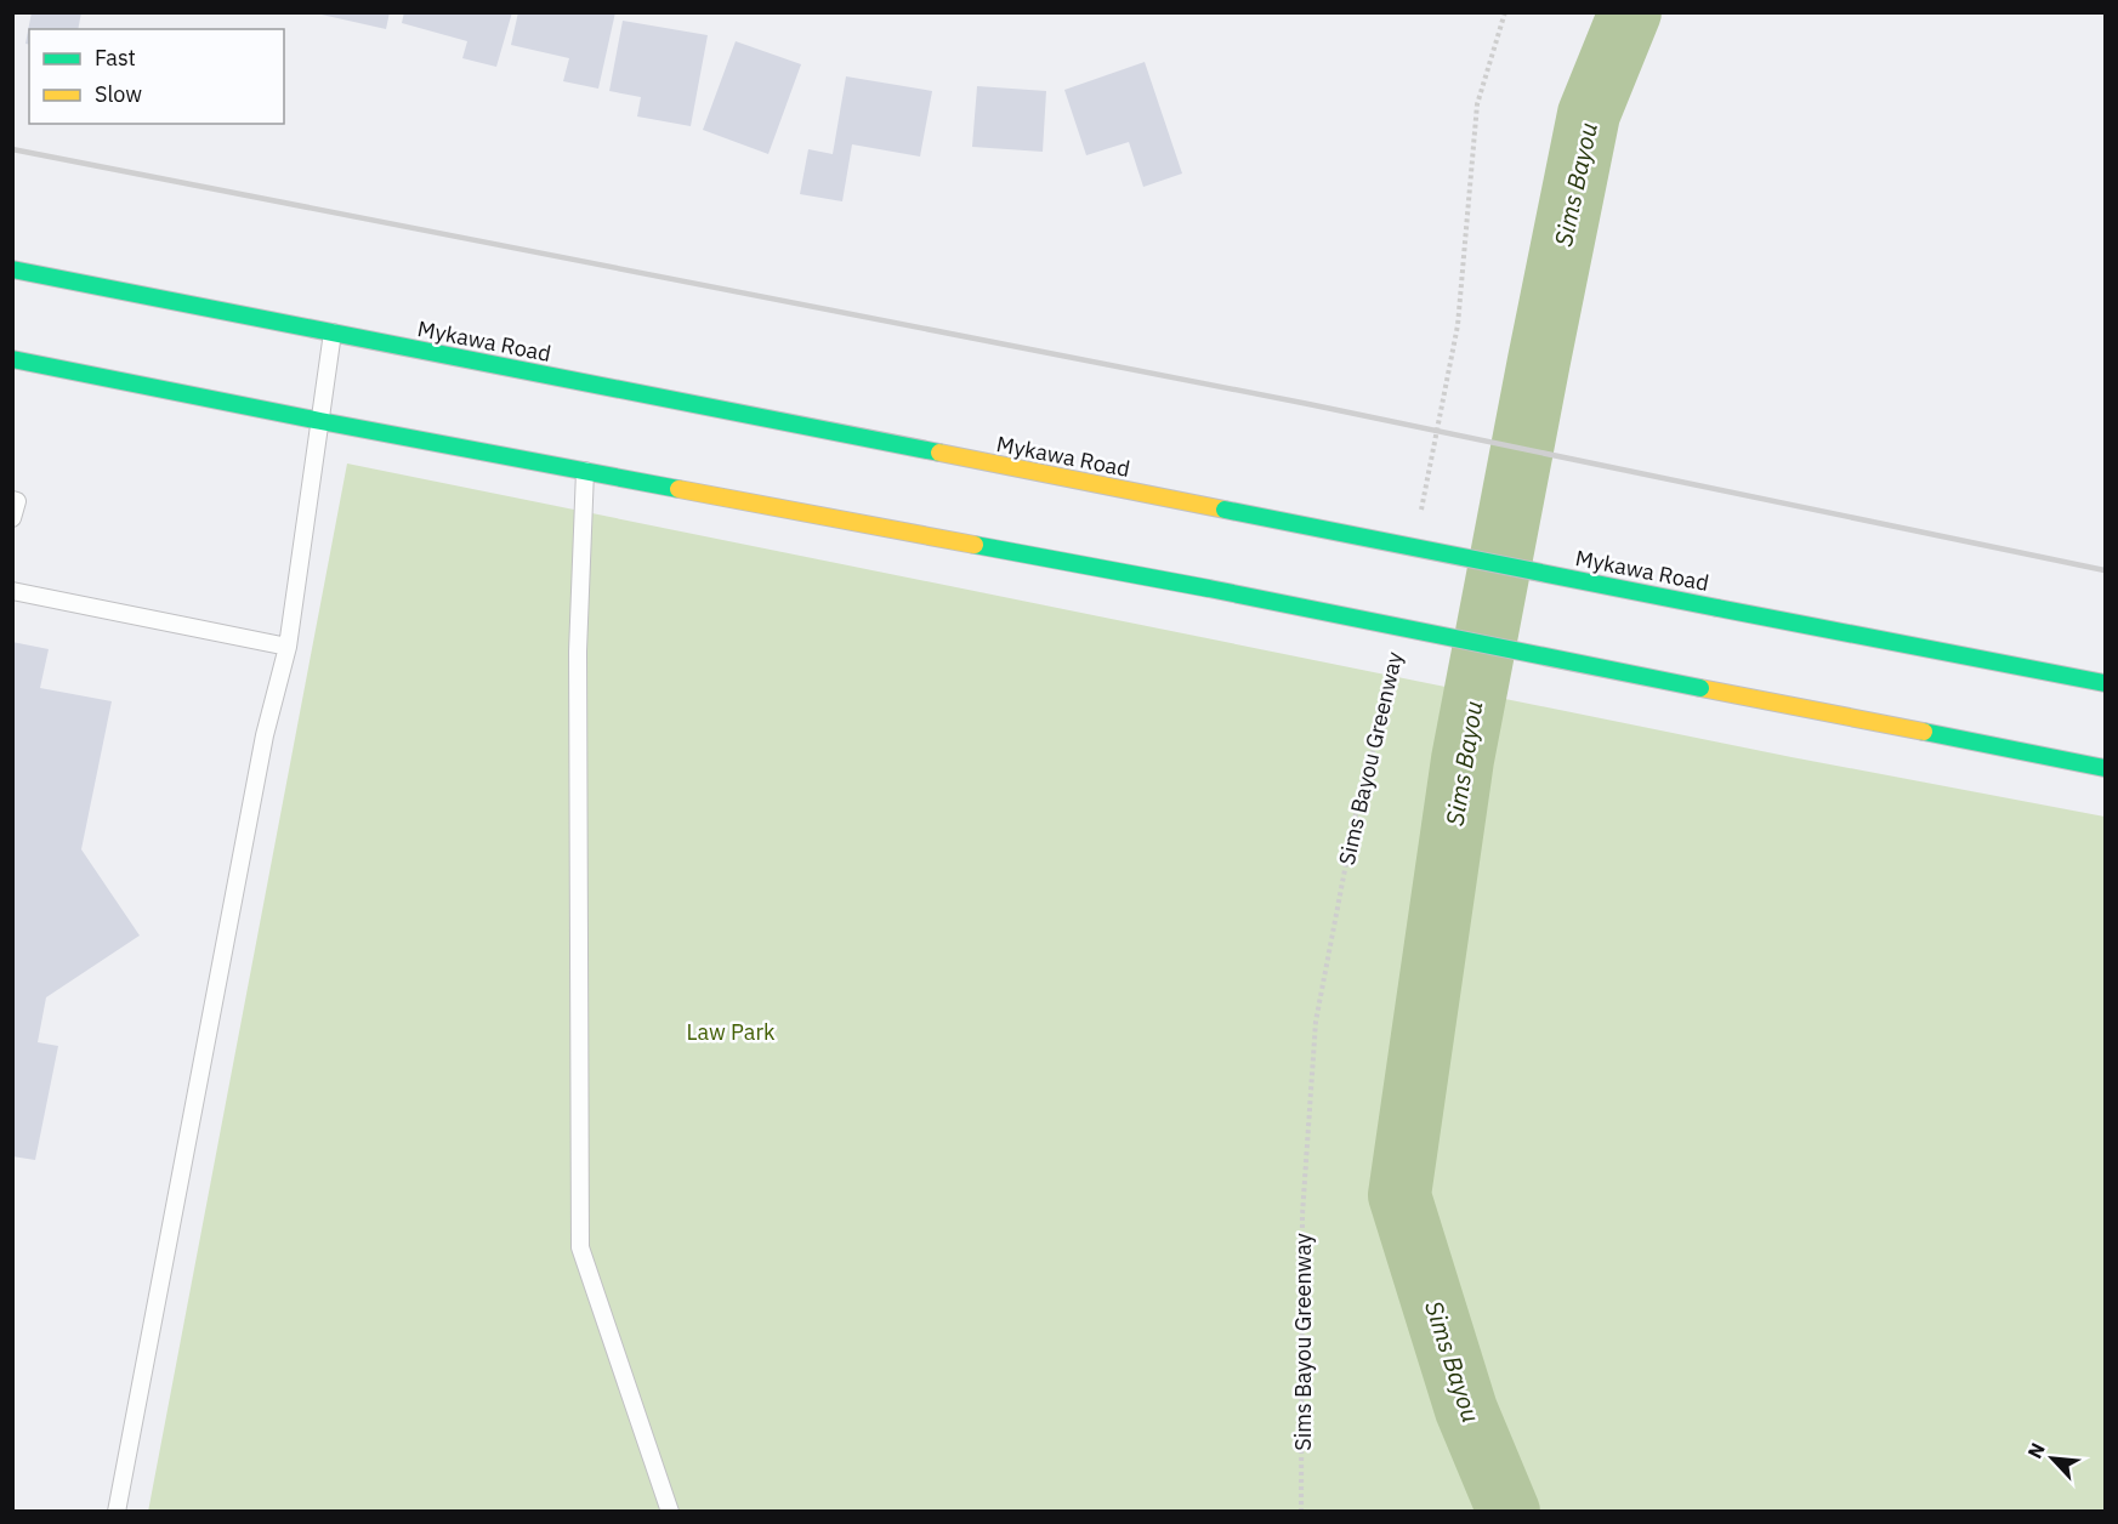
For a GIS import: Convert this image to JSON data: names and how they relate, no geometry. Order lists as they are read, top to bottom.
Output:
{
  "streets": {
    "main road": ["Mykawa Road"],
    "path": ["Sims Bayou Greenway"]
  },
  "water": ["Sims Bayou"],
  "parks": ["Law Park"],
  "legend": ["Fast", "Slow"],
  "north": "top left"
}
